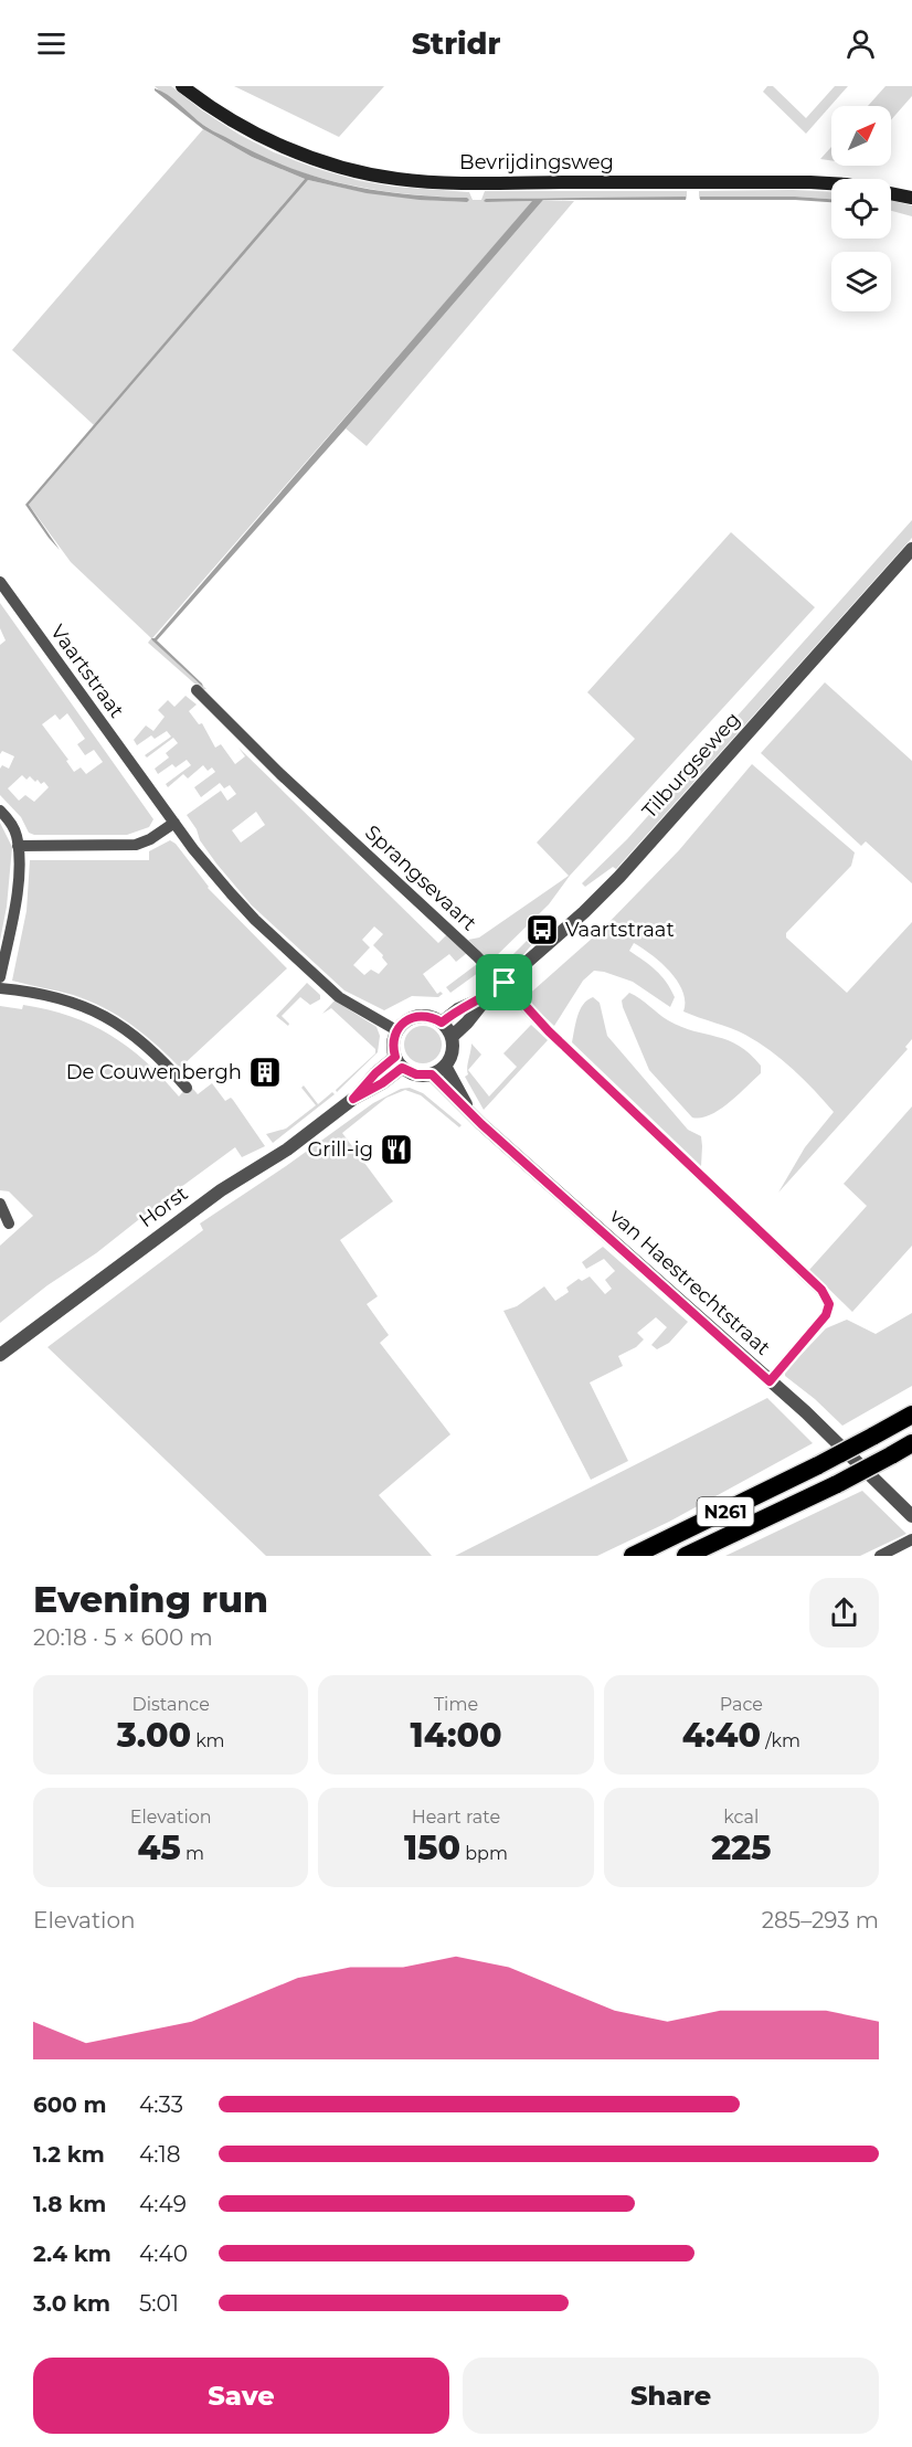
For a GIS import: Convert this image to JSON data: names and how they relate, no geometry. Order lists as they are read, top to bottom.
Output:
{
  "streets": {
    "highway": ["N261"],
    "main road": ["Bevrijdingsweg"],
    "street": [
      "Vaartstraat",
      "Tilburgseweg",
      "Sprangsevaart",
      "Horst",
      "van Haestrechtstraat"
    ]
  },
  "crossings": [
    ["Vaartstraat", "Tilburgseweg"],
    ["Vaartstraat", "Horst"],
    ["Vaartstraat", "van Haestrechtstraat"],
    ["Tilburgseweg", "Sprangsevaart"],
    ["Tilburgseweg", "Horst"],
    ["Tilburgseweg", "van Haestrechtstraat"],
    ["Sprangsevaart", "van Haestrechtstraat"],
    ["Horst", "van Haestrechtstraat"]
  ],
  "places": {
    "bus stop": ["Vaartstraat"],
    "building": ["De Couwenbergh"],
    "restaurant": ["Grill-ig"]
  },
  "north": "top right",
  "page": {
    "header": "Stridr",
    "heading": ["Evening run", "20:18 · 5 × 600 m"],
    "stats": [
      ["Distance", "3.00 km"],
      ["Time", "14:00"],
      ["Pace", "4:40 /km"],
      ["Elevation", "45 m"],
      ["Heart rate", "150 bpm"],
      ["kcal", "225"]
    ],
    "chart": ["Elevation", "285–293 m"],
    "list": [
      {
        "name": "600 m",
        "note": "4:33"
      },
      {
        "name": "1.2 km",
        "note": "4:18"
      },
      {
        "name": "1.8 km",
        "note": "4:49"
      },
      {
        "name": "2.4 km",
        "note": "4:40"
      },
      {
        "name": "3.0 km",
        "note": "5:01"
      }
    ],
    "buttons": ["Save", "Share"]
  }
}
